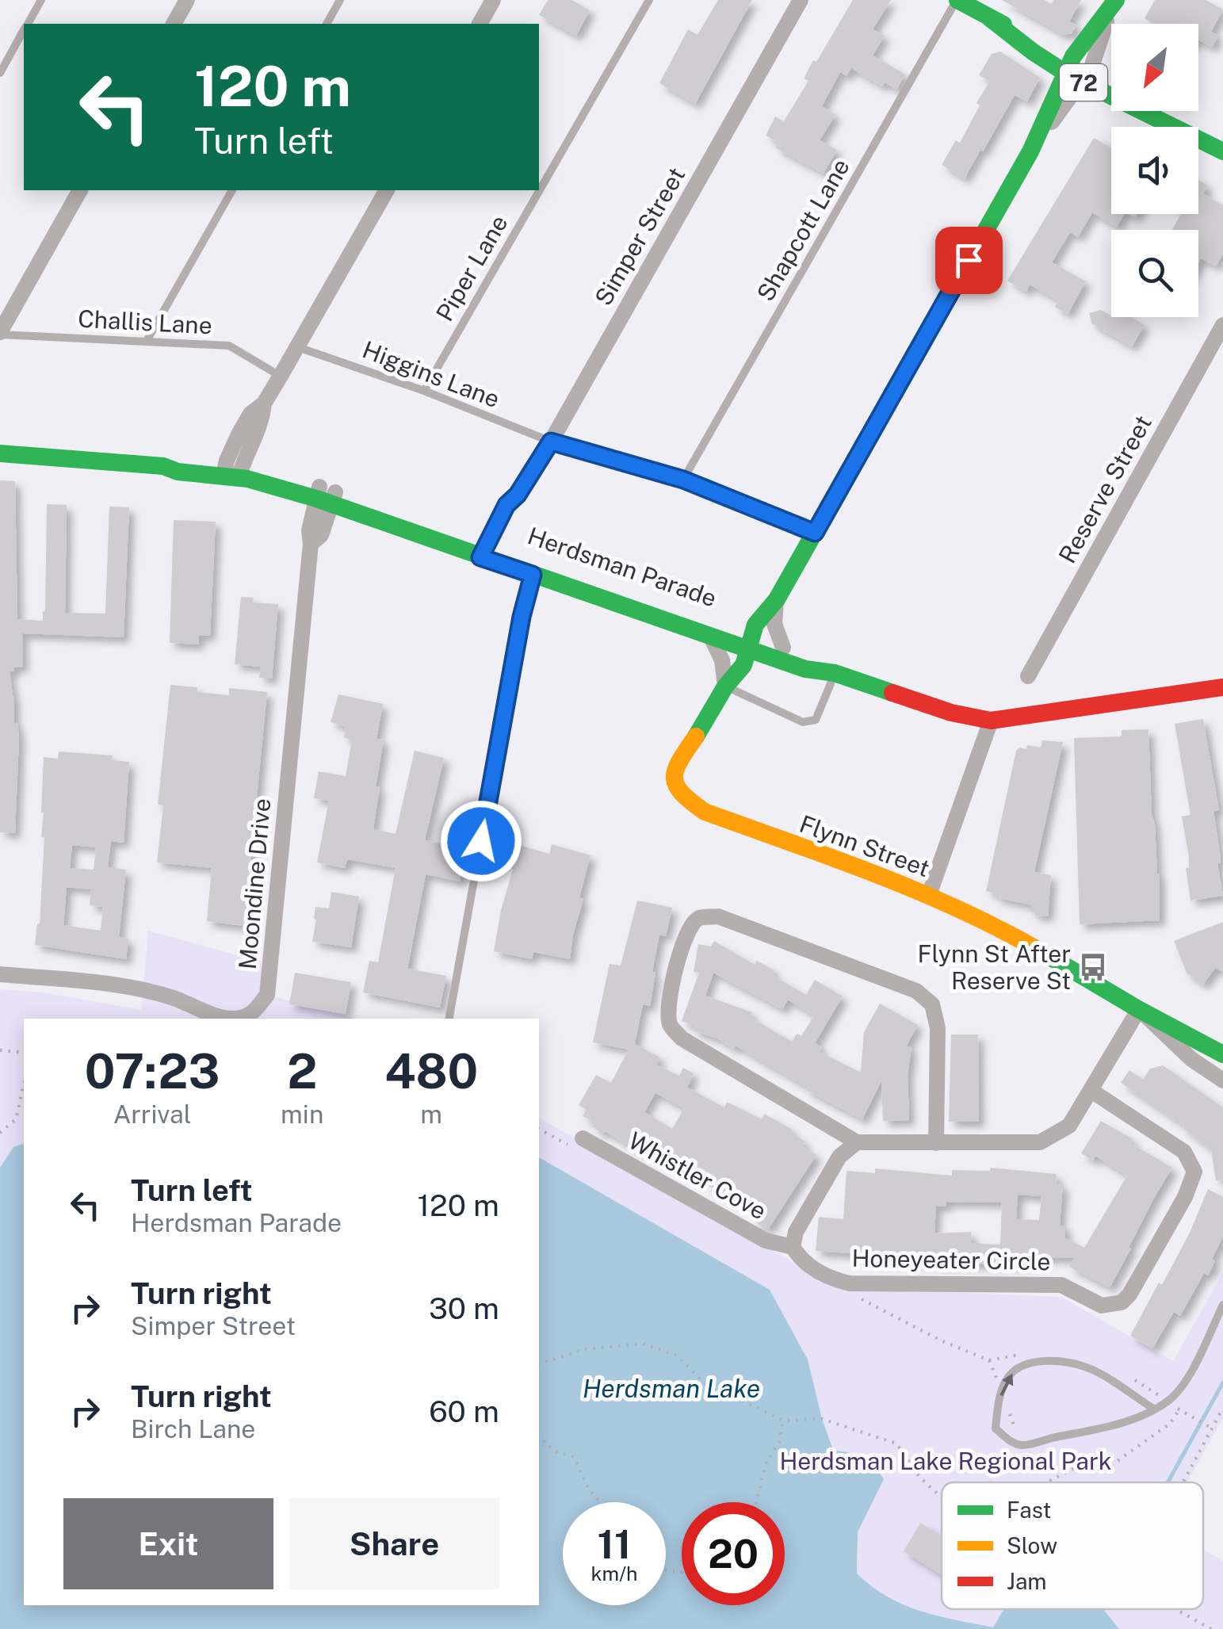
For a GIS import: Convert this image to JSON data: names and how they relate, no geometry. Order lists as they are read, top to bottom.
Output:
{
  "streets": {
    "main road": ["72", "Herdsman Parade", "Flynn Street"],
    "street": [
      "Simper Street",
      "Reserve Street",
      "Moondine Drive",
      "Whistler Cove",
      "Honeyeater Circle"
    ],
    "lane": [
      "Shapcott Lane",
      "Piper Lane",
      "Challis Lane",
      "Higgins Lane"
    ]
  },
  "crossings": [
    ["72", "Shapcott Lane"],
    ["72", "Flynn Street"],
    ["Shapcott Lane", "Higgins Lane"],
    ["Simper Street", "Higgins Lane"],
    ["Simper Street", "Herdsman Parade"],
    ["Piper Lane", "Higgins Lane"],
    ["Higgins Lane", "Flynn Street"],
    ["Herdsman Parade", "Flynn Street"],
    ["Herdsman Parade", "Moondine Drive"],
    ["Whistler Cove", "Honeyeater Circle"]
  ],
  "water": ["Herdsman Lake"],
  "parks": ["Herdsman Lake Regional Park"],
  "places": {
    "bus stop": ["Flynn St After Reserve St"]
  },
  "legend": ["Fast", "Slow", "Jam"],
  "north": "bottom left",
  "page": {
    "turn": ["120 m", "Turn left"],
    "eta": [
      "07:23",
      "Arrival",
      "2",
      "min",
      "480",
      "m"
    ],
    "list": [
      {
        "name": "Turn left",
        "note": "Herdsman Parade",
        "value": "120 m"
      },
      {
        "name": "Turn right",
        "note": "Simper Street",
        "value": "30 m"
      },
      {
        "name": "Turn right",
        "note": "Birch Lane",
        "value": "60 m"
      }
    ],
    "buttons": ["Exit", "Share"],
    "speed": "11 km/h",
    "limit": "20"
  }
}
